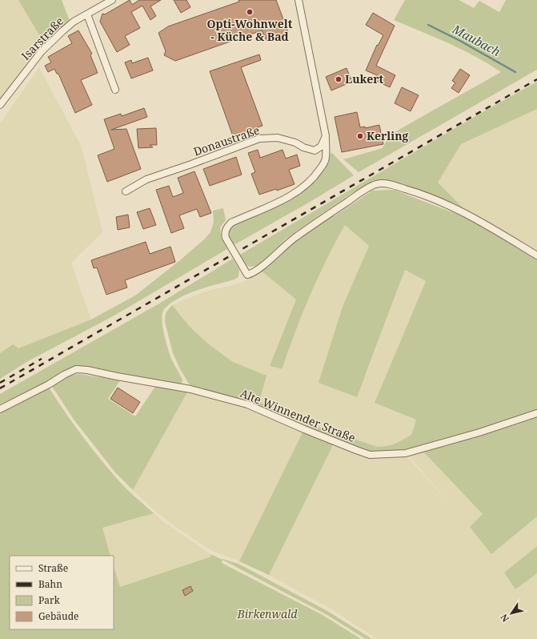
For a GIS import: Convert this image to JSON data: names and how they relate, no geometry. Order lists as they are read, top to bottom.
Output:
{
  "streets": {
    "street": ["Isarstraße", "Donaustraße", "Alte Winnender Straße"]
  },
  "water": ["Maubach"],
  "parks": ["Birkenwald"],
  "places": ["Opti-Wohnwelt - Küche & Bad", "Lukert", "Kerling"],
  "legend": [
    "Straße",
    "Bahn",
    "Park",
    "Gebäude"
  ],
  "north": "bottom left"
}
